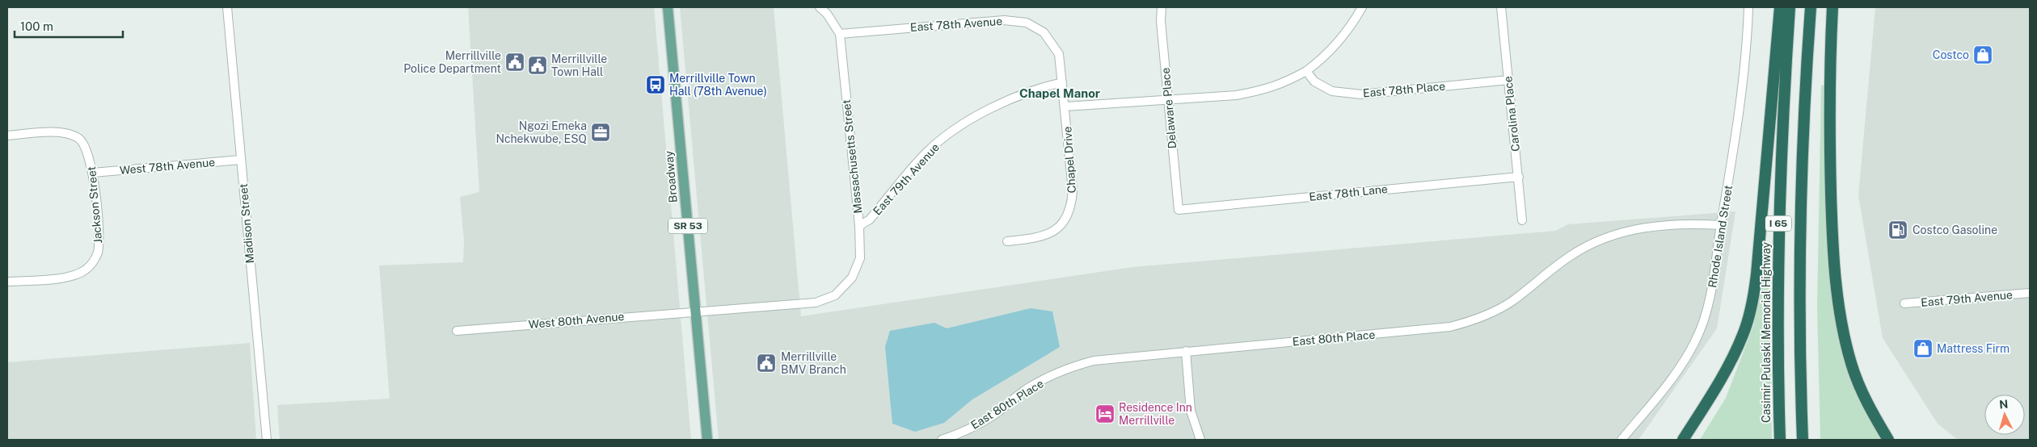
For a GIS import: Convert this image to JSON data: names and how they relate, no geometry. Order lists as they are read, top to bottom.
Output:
{
  "streets": {
    "highway": ["I 65", "Casimir Pulaski Memorial Highway"],
    "main road": ["Broadway", "SR 53"],
    "street": [
      "East 78th Avenue",
      "East 78th Place",
      "Delaware Place",
      "Carolina Place",
      "Massachusetts Street",
      "Chapel Drive",
      "West 78th Avenue",
      "East 79th Avenue",
      "East 78th Lane",
      "Jackson Street",
      "Madison Street",
      "Rhode Island Street",
      "West 80th Avenue",
      "East 80th Place"
    ]
  },
  "crossings": [
    ["East 78th Avenue", "Massachusetts Street"],
    ["East 78th Avenue", "Chapel Drive"],
    ["East 78th Avenue", "East 79th Avenue"],
    ["East 78th Place", "Carolina Place"],
    ["Delaware Place", "East 78th Lane"],
    ["Carolina Place", "East 78th Lane"],
    ["Massachusetts Street", "Broadway"],
    ["Massachusetts Street", "East 79th Avenue"],
    ["Massachusetts Street", "West 80th Avenue"],
    ["West 78th Avenue", "Jackson Street"],
    ["West 78th Avenue", "Madison Street"],
    ["Broadway", "West 80th Avenue"],
    ["Rhode Island Street", "East 80th Place"]
  ],
  "districts": ["Chapel Manor"],
  "places": {
    "shop": ["Costco", "Mattress Firm"],
    "public building": ["Merrillville Police Department", "Merrillville Town Hall", "Merrillville BMV Branch"],
    "bus stop": ["Merrillville Town Hall (78th Avenue)"],
    "office": ["Ngozi Emeka Nchekwube, ESQ"],
    "fuel station": ["Costco Gasoline"],
    "hotel": ["Residence Inn Merrillville"]
  },
  "scale_bar": "100 m",
  "north": "top"
}
